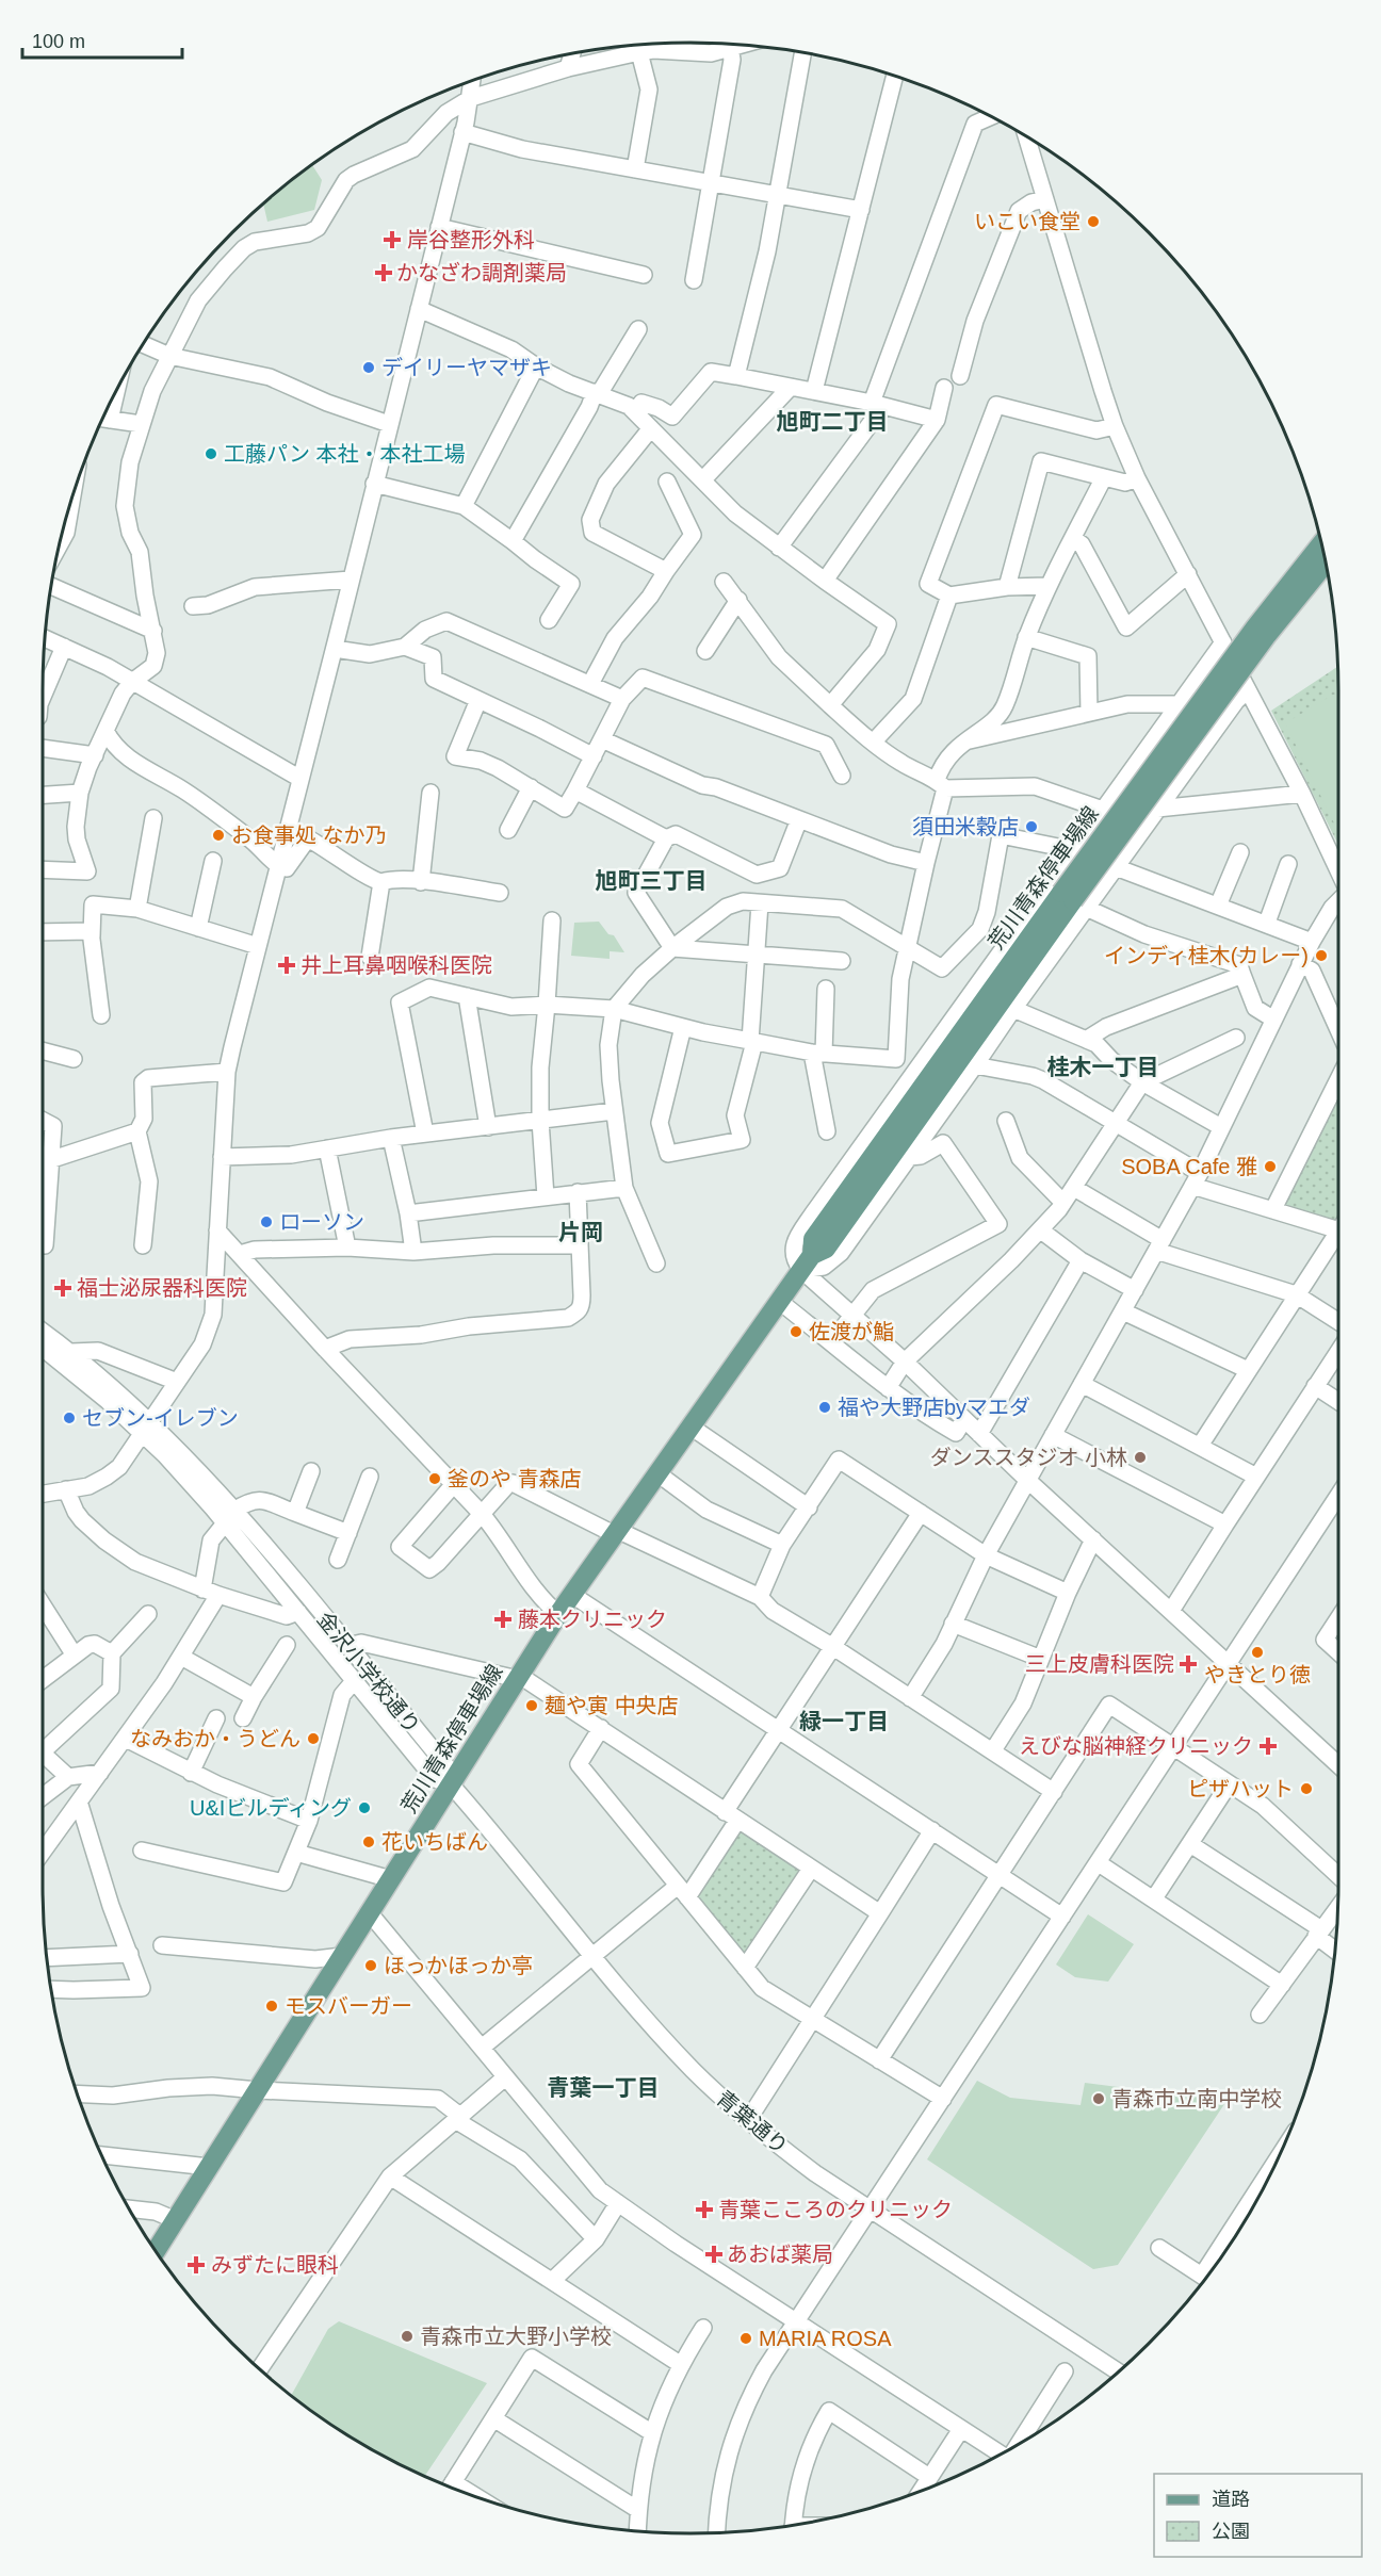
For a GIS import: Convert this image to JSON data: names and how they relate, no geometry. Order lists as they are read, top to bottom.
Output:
{
  "streets": {
    "main road": ["荒川青森停車場線"],
    "street": ["金沢小学校通り", "青葉通り"]
  },
  "crossings": [
    ["荒川青森停車場線", "金沢小学校通り"],
    ["荒川青森停車場線", "青葉通り"],
    ["金沢小学校通り", "青葉通り"]
  ],
  "districts": [
    "旭町二丁目",
    "旭町三丁目",
    "桂木一丁目",
    "片岡",
    "緑一丁目",
    "青葉一丁目"
  ],
  "places": {
    "other": [
      "いこい食堂",
      "デイリーヤマザキ",
      "工藤パン 本社・本社工場",
      "須田米穀店",
      "お食事処 なか乃",
      "インディ桂木(カレー)",
      "SOBA Cafe 雅",
      "ローソン",
      "佐渡が鮨",
      "福や大野店byマエダ",
      "セブン-イレブン",
      "ダンススタジオ 小林",
      "釜のや 青森店",
      "やきとり徳",
      "麺や寅 中央店",
      "なみおか・うどん",
      "ピザハット",
      "U&Iビルディング",
      "花いちばん",
      "ほっかほっか亭",
      "モスバーガー",
      "青森市立南中学校",
      "青森市立大野小学校",
      "MARIA ROSA"
    ],
    "health": [
      "岸谷整形外科",
      "かなざわ調剤薬局",
      "井上耳鼻咽喉科医院",
      "福士泌尿器科医院",
      "藤本クリニック",
      "三上皮膚科医院",
      "えびな脳神経クリニック",
      "青葉こころのクリニック",
      "あおば薬局",
      "みずたに眼科"
    ]
  },
  "legend": ["道路", "公園"],
  "scale_bar": "100 m"
}
